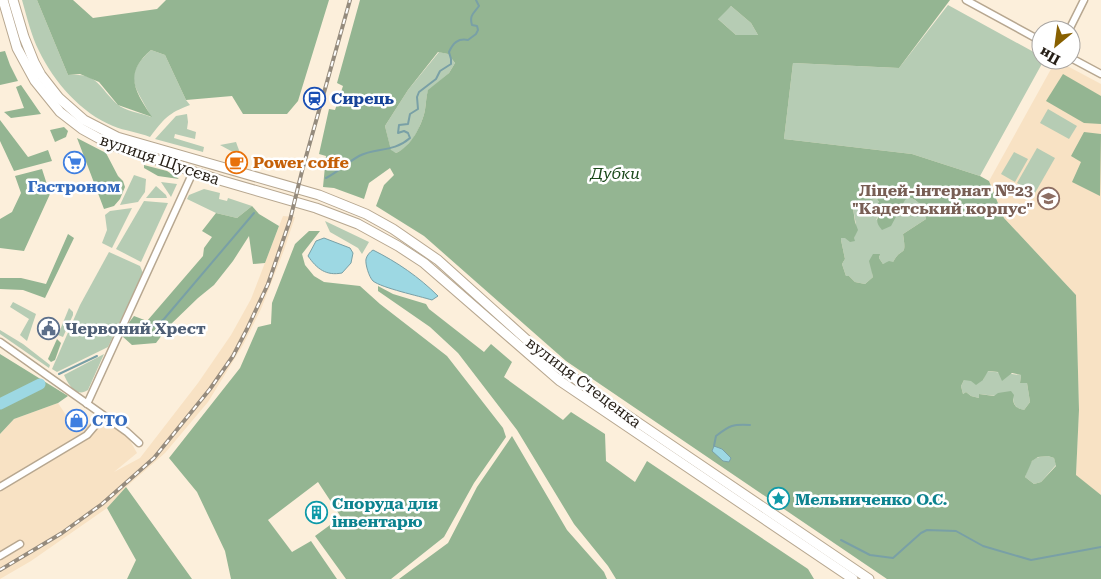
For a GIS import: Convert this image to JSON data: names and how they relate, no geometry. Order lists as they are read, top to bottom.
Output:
{
  "streets": {
    "main road": ["вулиця Щусєва", "вулиця Стеценка"]
  },
  "crossings": [
    ["вулиця Щусєва", "вулиця Стеценка"]
  ],
  "parks": ["Дубки"],
  "places": {
    "station": ["Сирець"],
    "supermarket": ["Гастроном"],
    "cafe": ["Power coffe"],
    "school or university": ["Ліцей-інтернат №23 \"Кадетський корпус\""],
    "public building": ["Червоний Хрест"],
    "shop": ["СТО"],
    "place": ["Мельниченко О.С."],
    "building": ["Споруда для інвентарю"]
  },
  "north": "bottom left"
}
